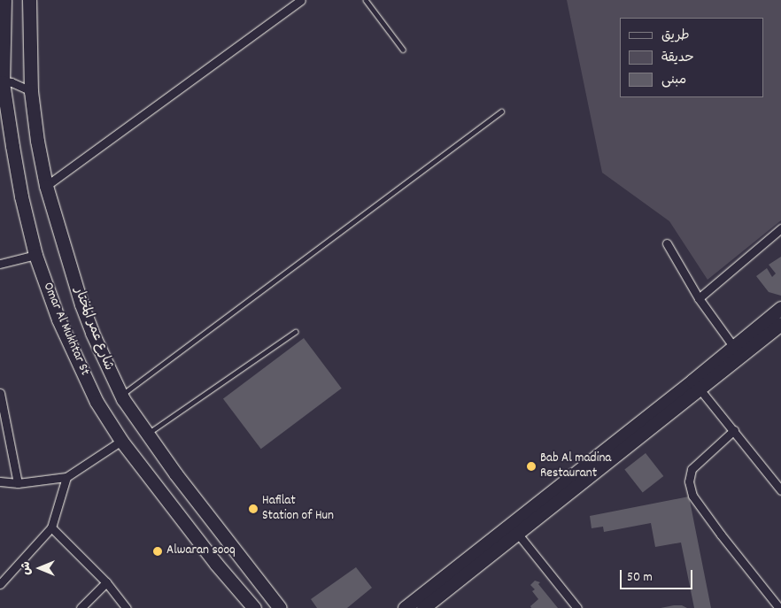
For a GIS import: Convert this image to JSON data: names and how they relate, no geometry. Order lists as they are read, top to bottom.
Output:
{
  "streets": {
    "main road": ["Omar Al Mukhtar St", "شارع عمر المختار"]
  },
  "places": ["Bab Al madina Restaurant", "Hafilat Station of Hun", "Alwaran sooq"],
  "legend": ["طريق", "حديقة", "مبنى"],
  "scale_bar": "50 m",
  "north": "left"
}
